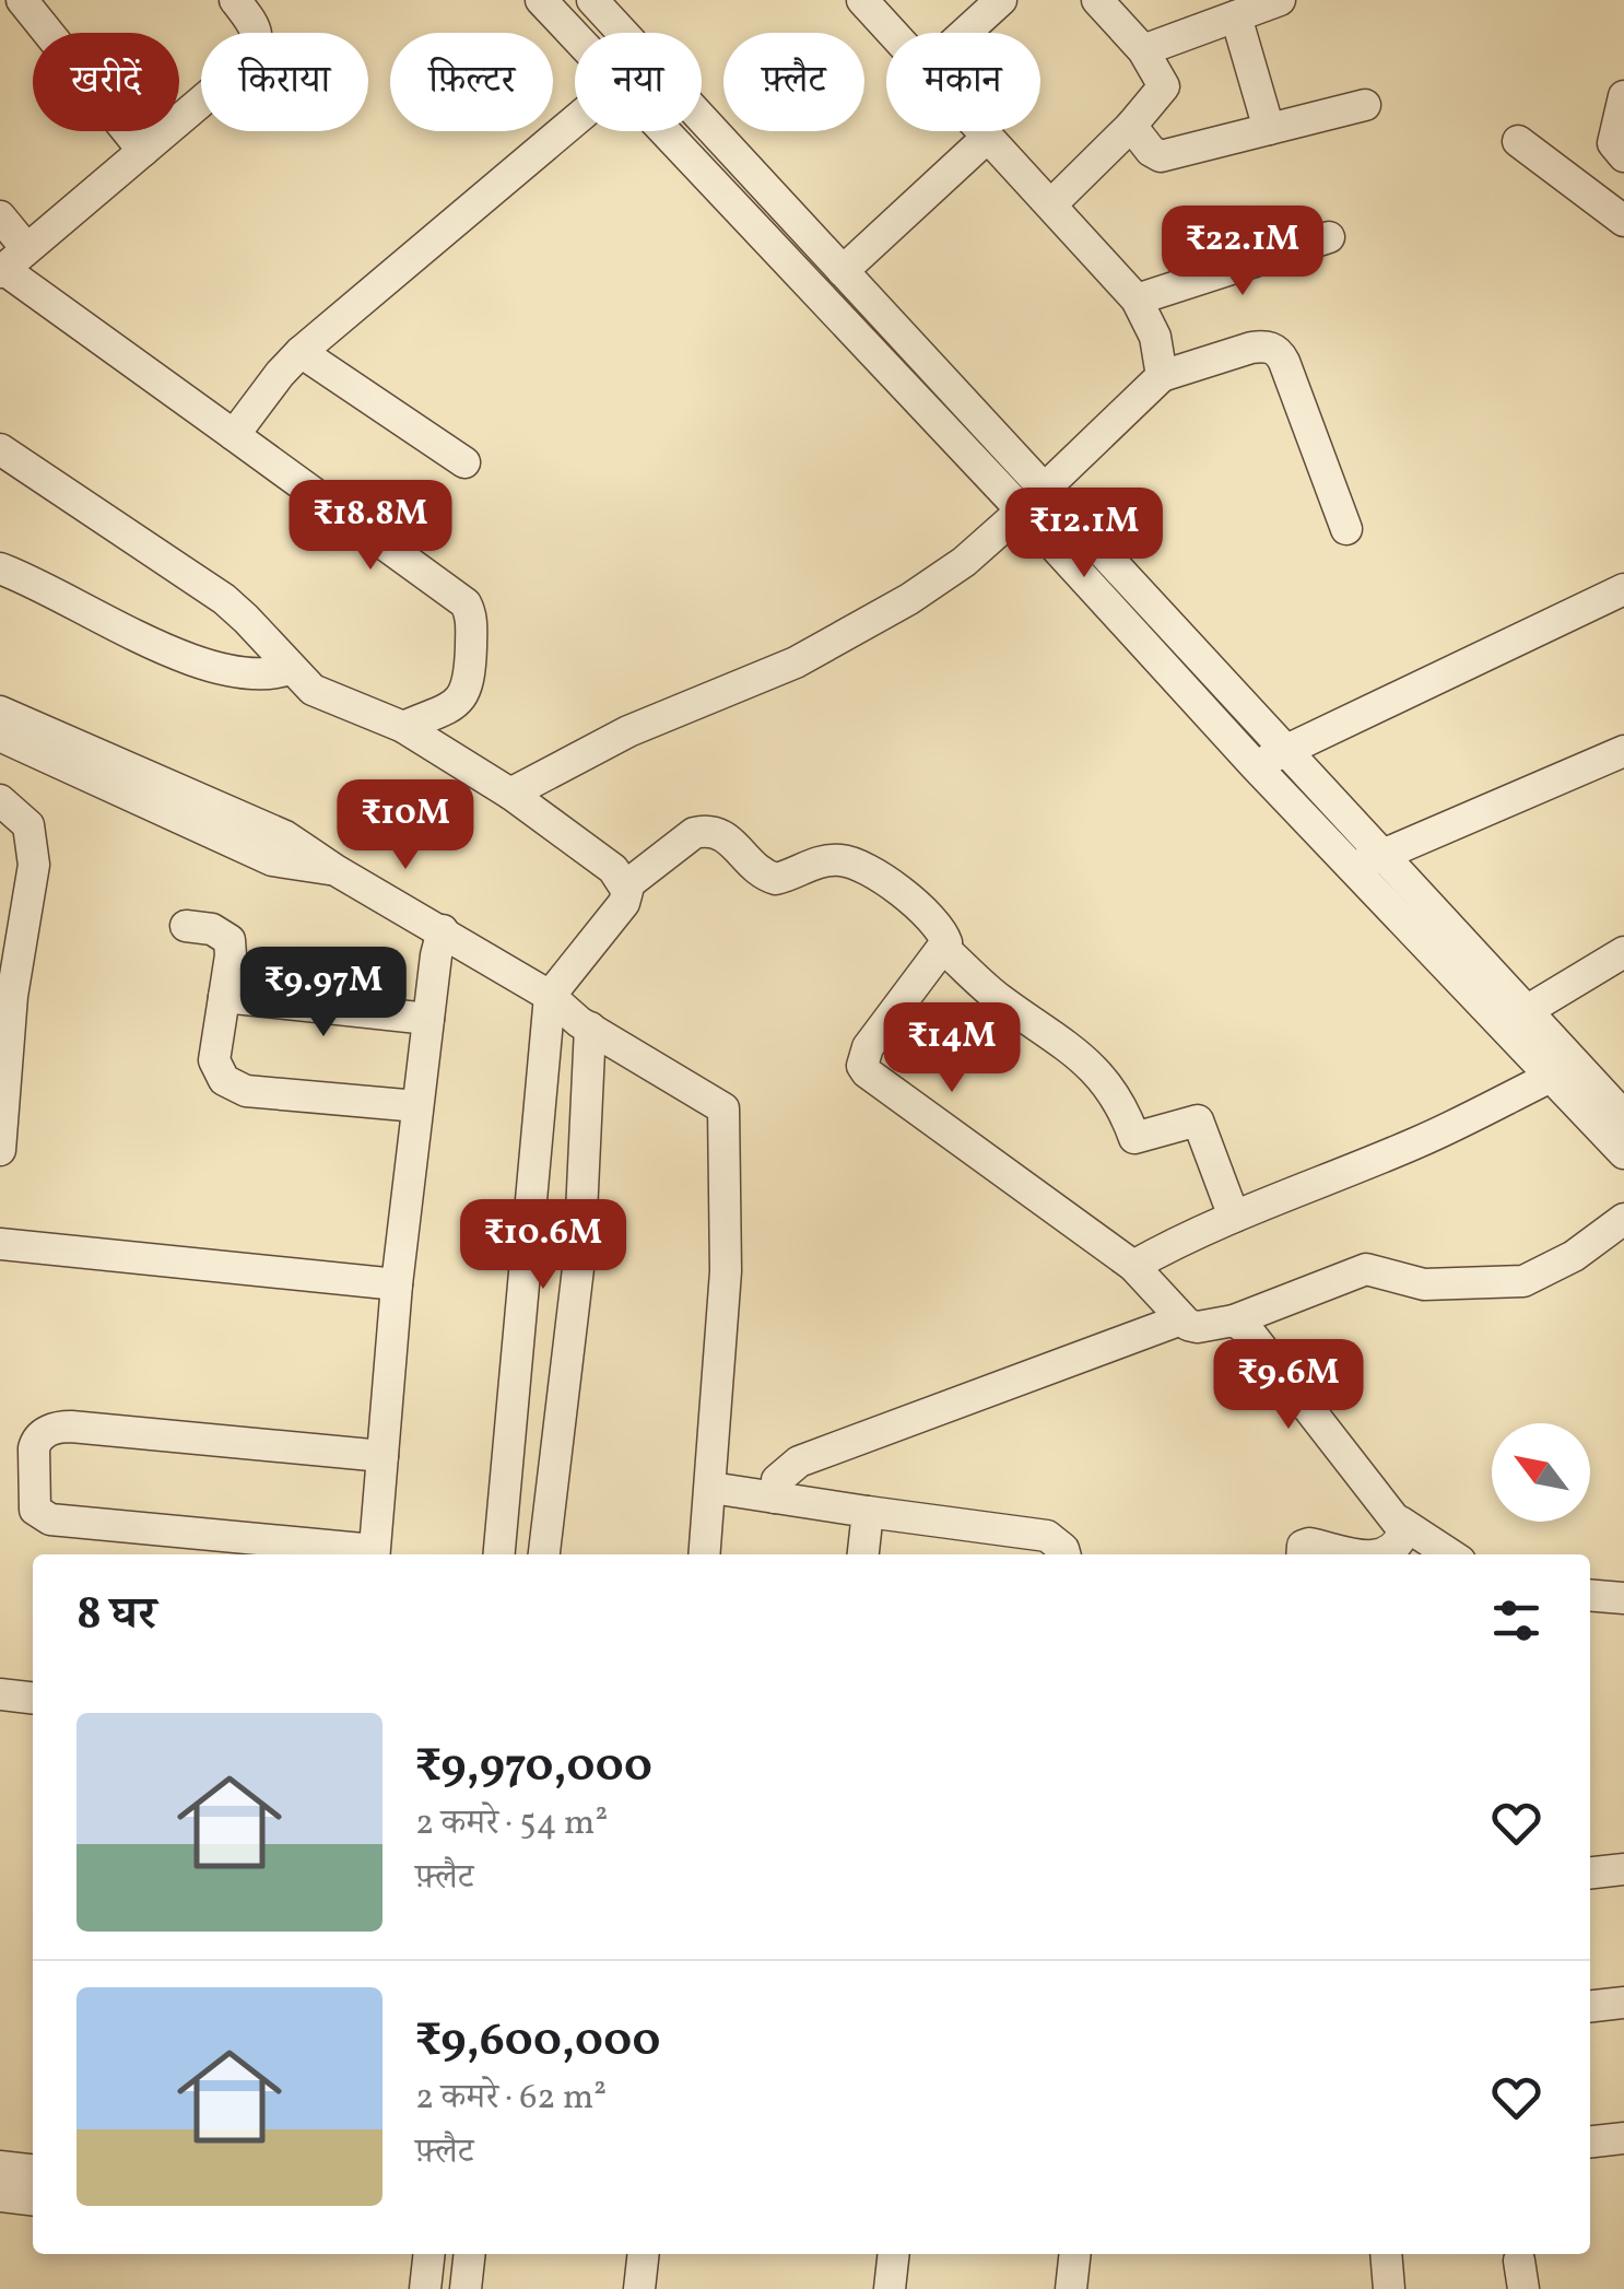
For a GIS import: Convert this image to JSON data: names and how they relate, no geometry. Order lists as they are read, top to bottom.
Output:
{
  "north": "top left",
  "page": {
    "chip": [
      "खरीदें",
      "किराया",
      "फ़िल्टर",
      "नया",
      "फ़्लैट",
      "मकान"
    ],
    "price": [
      "₹22.1M",
      "₹18.8M",
      "₹12.1M",
      "₹10M",
      "₹9.97M",
      "₹14M",
      "₹10.6M",
      "₹9.6M"
    ],
    "heading": "8 घर",
    "list": [
      {
        "name": "₹9,970,000",
        "note": "2 कमरे · 54 m² · फ़्लैट"
      },
      {
        "name": "₹9,600,000",
        "note": "2 कमरे · 62 m² · फ़्लैट"
      }
    ]
  }
}
